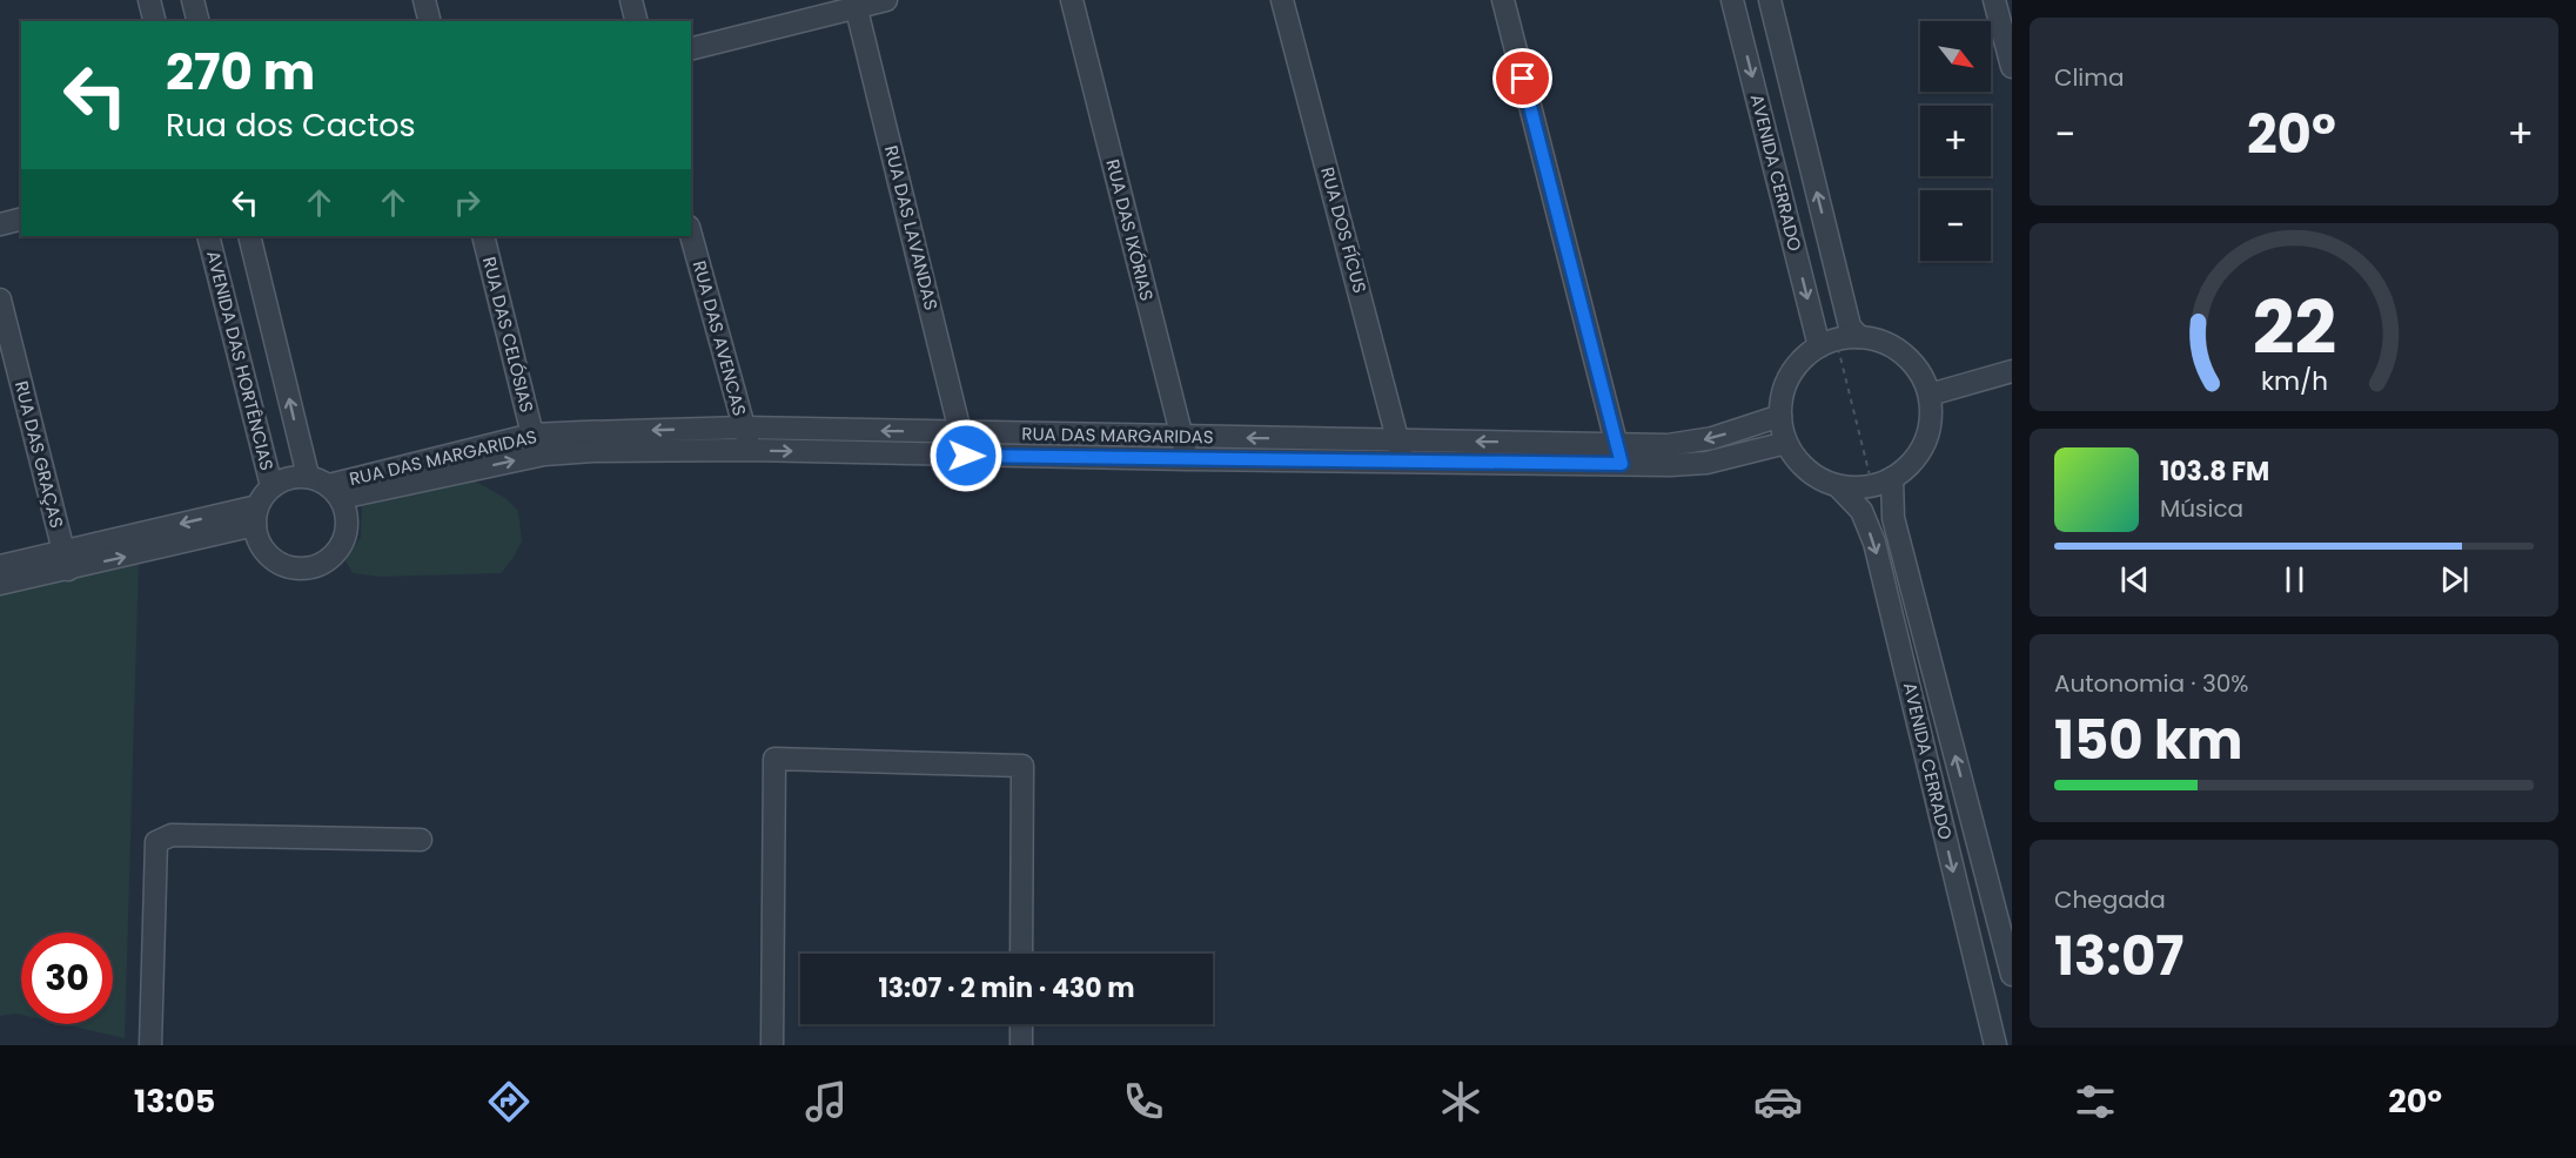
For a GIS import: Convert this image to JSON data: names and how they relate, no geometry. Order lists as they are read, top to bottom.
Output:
{
  "streets": {
    "street": [
      "AVENIDA CERRADO",
      "RUA DAS LAVANDAS",
      "RUA DAS IXÓRIAS",
      "RUA DOS FÍCUS",
      "RUA DAS CELÓSIAS",
      "RUA DAS AVENCAS",
      "AVENIDA DAS HORTÊNCIAS",
      "RUA DAS MARGARIDAS",
      "RUA DAS GRAÇAS"
    ]
  },
  "crossings": [
    ["AVENIDA CERRADO", "RUA DAS MARGARIDAS"],
    ["RUA DAS LAVANDAS", "RUA DAS MARGARIDAS"],
    ["RUA DAS IXÓRIAS", "RUA DAS MARGARIDAS"],
    ["RUA DOS FÍCUS", "RUA DAS MARGARIDAS"],
    ["RUA DAS CELÓSIAS", "RUA DAS MARGARIDAS"],
    ["RUA DAS AVENCAS", "RUA DAS MARGARIDAS"],
    ["AVENIDA DAS HORTÊNCIAS", "RUA DAS MARGARIDAS"]
  ],
  "north": "bottom right",
  "page": {
    "tile": [
      "Clima",
      ["Autonomia · 30%", "150 km"],
      ["Chegada", "13:07"]
    ],
    "map_buttons": ["+", "−"],
    "turn": ["270 m", "Rua dos Cactos"],
    "heat": ["−", "20°", "+"],
    "song": ["103.8 FM", "Música"],
    "limit": "30",
    "trip": "13:07 · 2 min · 430 m",
    "tabs": ["13:05", "20°"],
    "gauge": ["22", "km/h"]
  }
}
